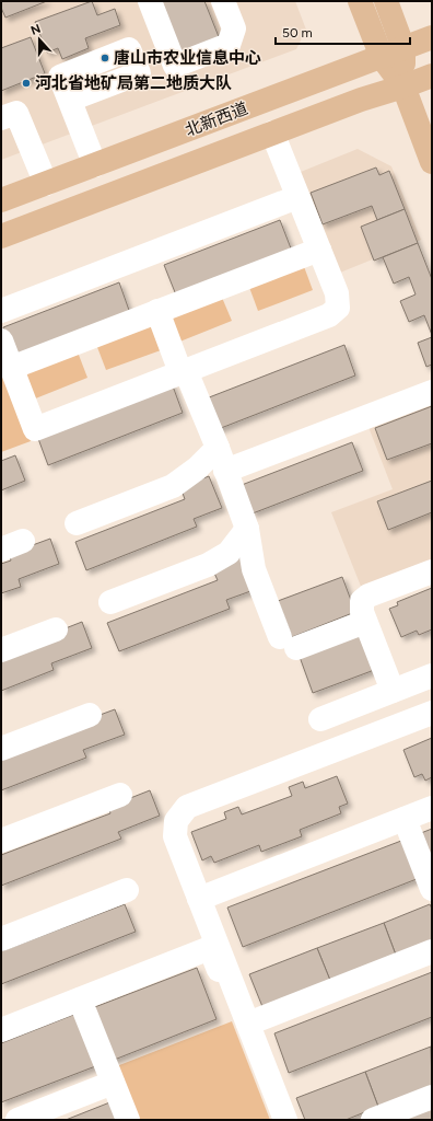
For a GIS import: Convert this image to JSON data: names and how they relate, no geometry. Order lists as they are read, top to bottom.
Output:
{
  "streets": {
    "main road": ["北新西道"]
  },
  "places": ["唐山市农业信息中心", "河北省地矿局第二地质大队"],
  "scale_bar": "50 m",
  "north": "top"
}
